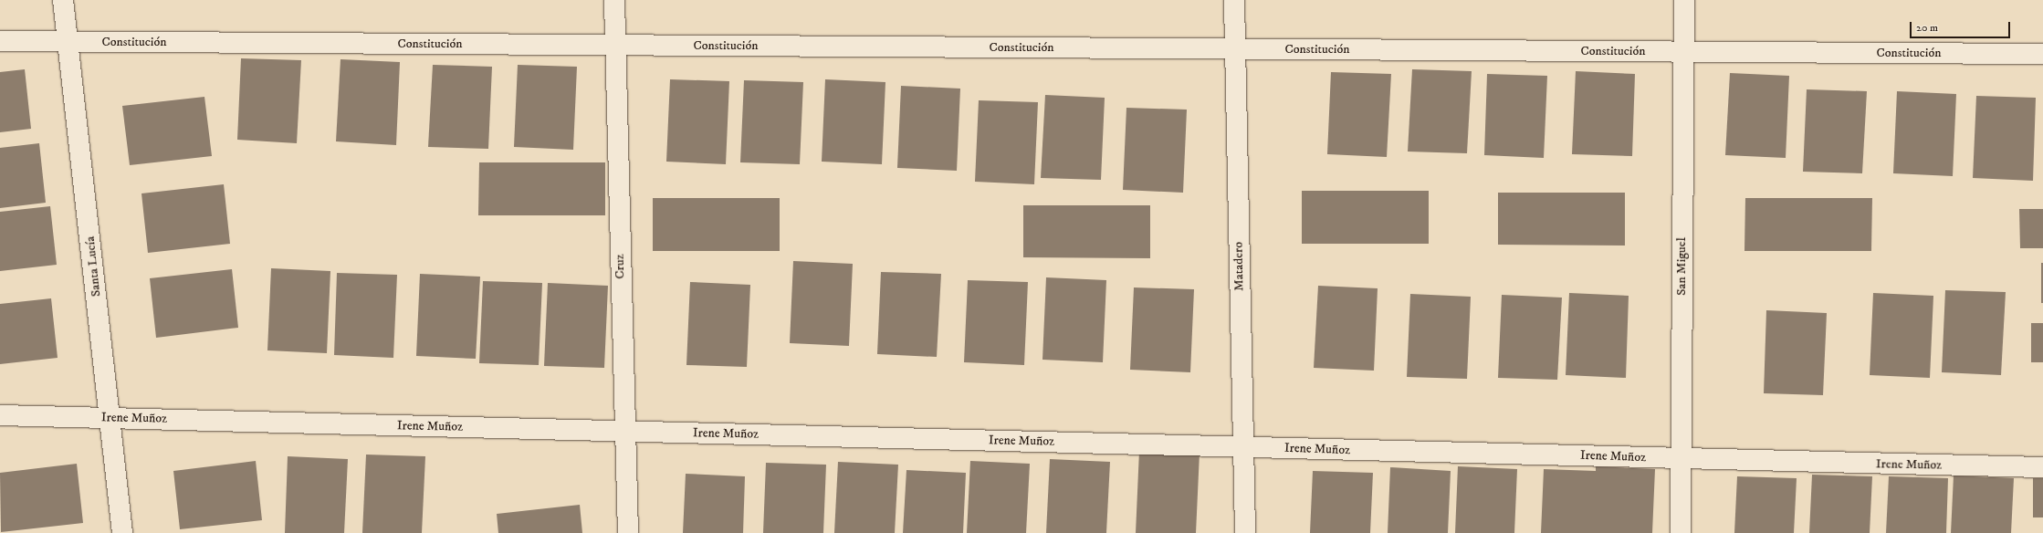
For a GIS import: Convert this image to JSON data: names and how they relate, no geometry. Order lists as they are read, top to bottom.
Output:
{
  "streets": {
    "street": [
      "Constitución",
      "Santa Lucía",
      "Cruz",
      "Matadero",
      "San Miguel",
      "Irene Muñoz"
    ]
  },
  "crossings": [
    ["Constitución", "Santa Lucía"],
    ["Constitución", "Cruz"],
    ["Constitución", "Matadero"],
    ["Constitución", "San Miguel"],
    ["Santa Lucía", "Irene Muñoz"],
    ["Cruz", "Irene Muñoz"],
    ["Matadero", "Irene Muñoz"],
    ["San Miguel", "Irene Muñoz"]
  ],
  "scale_bar": "20 m"
}
